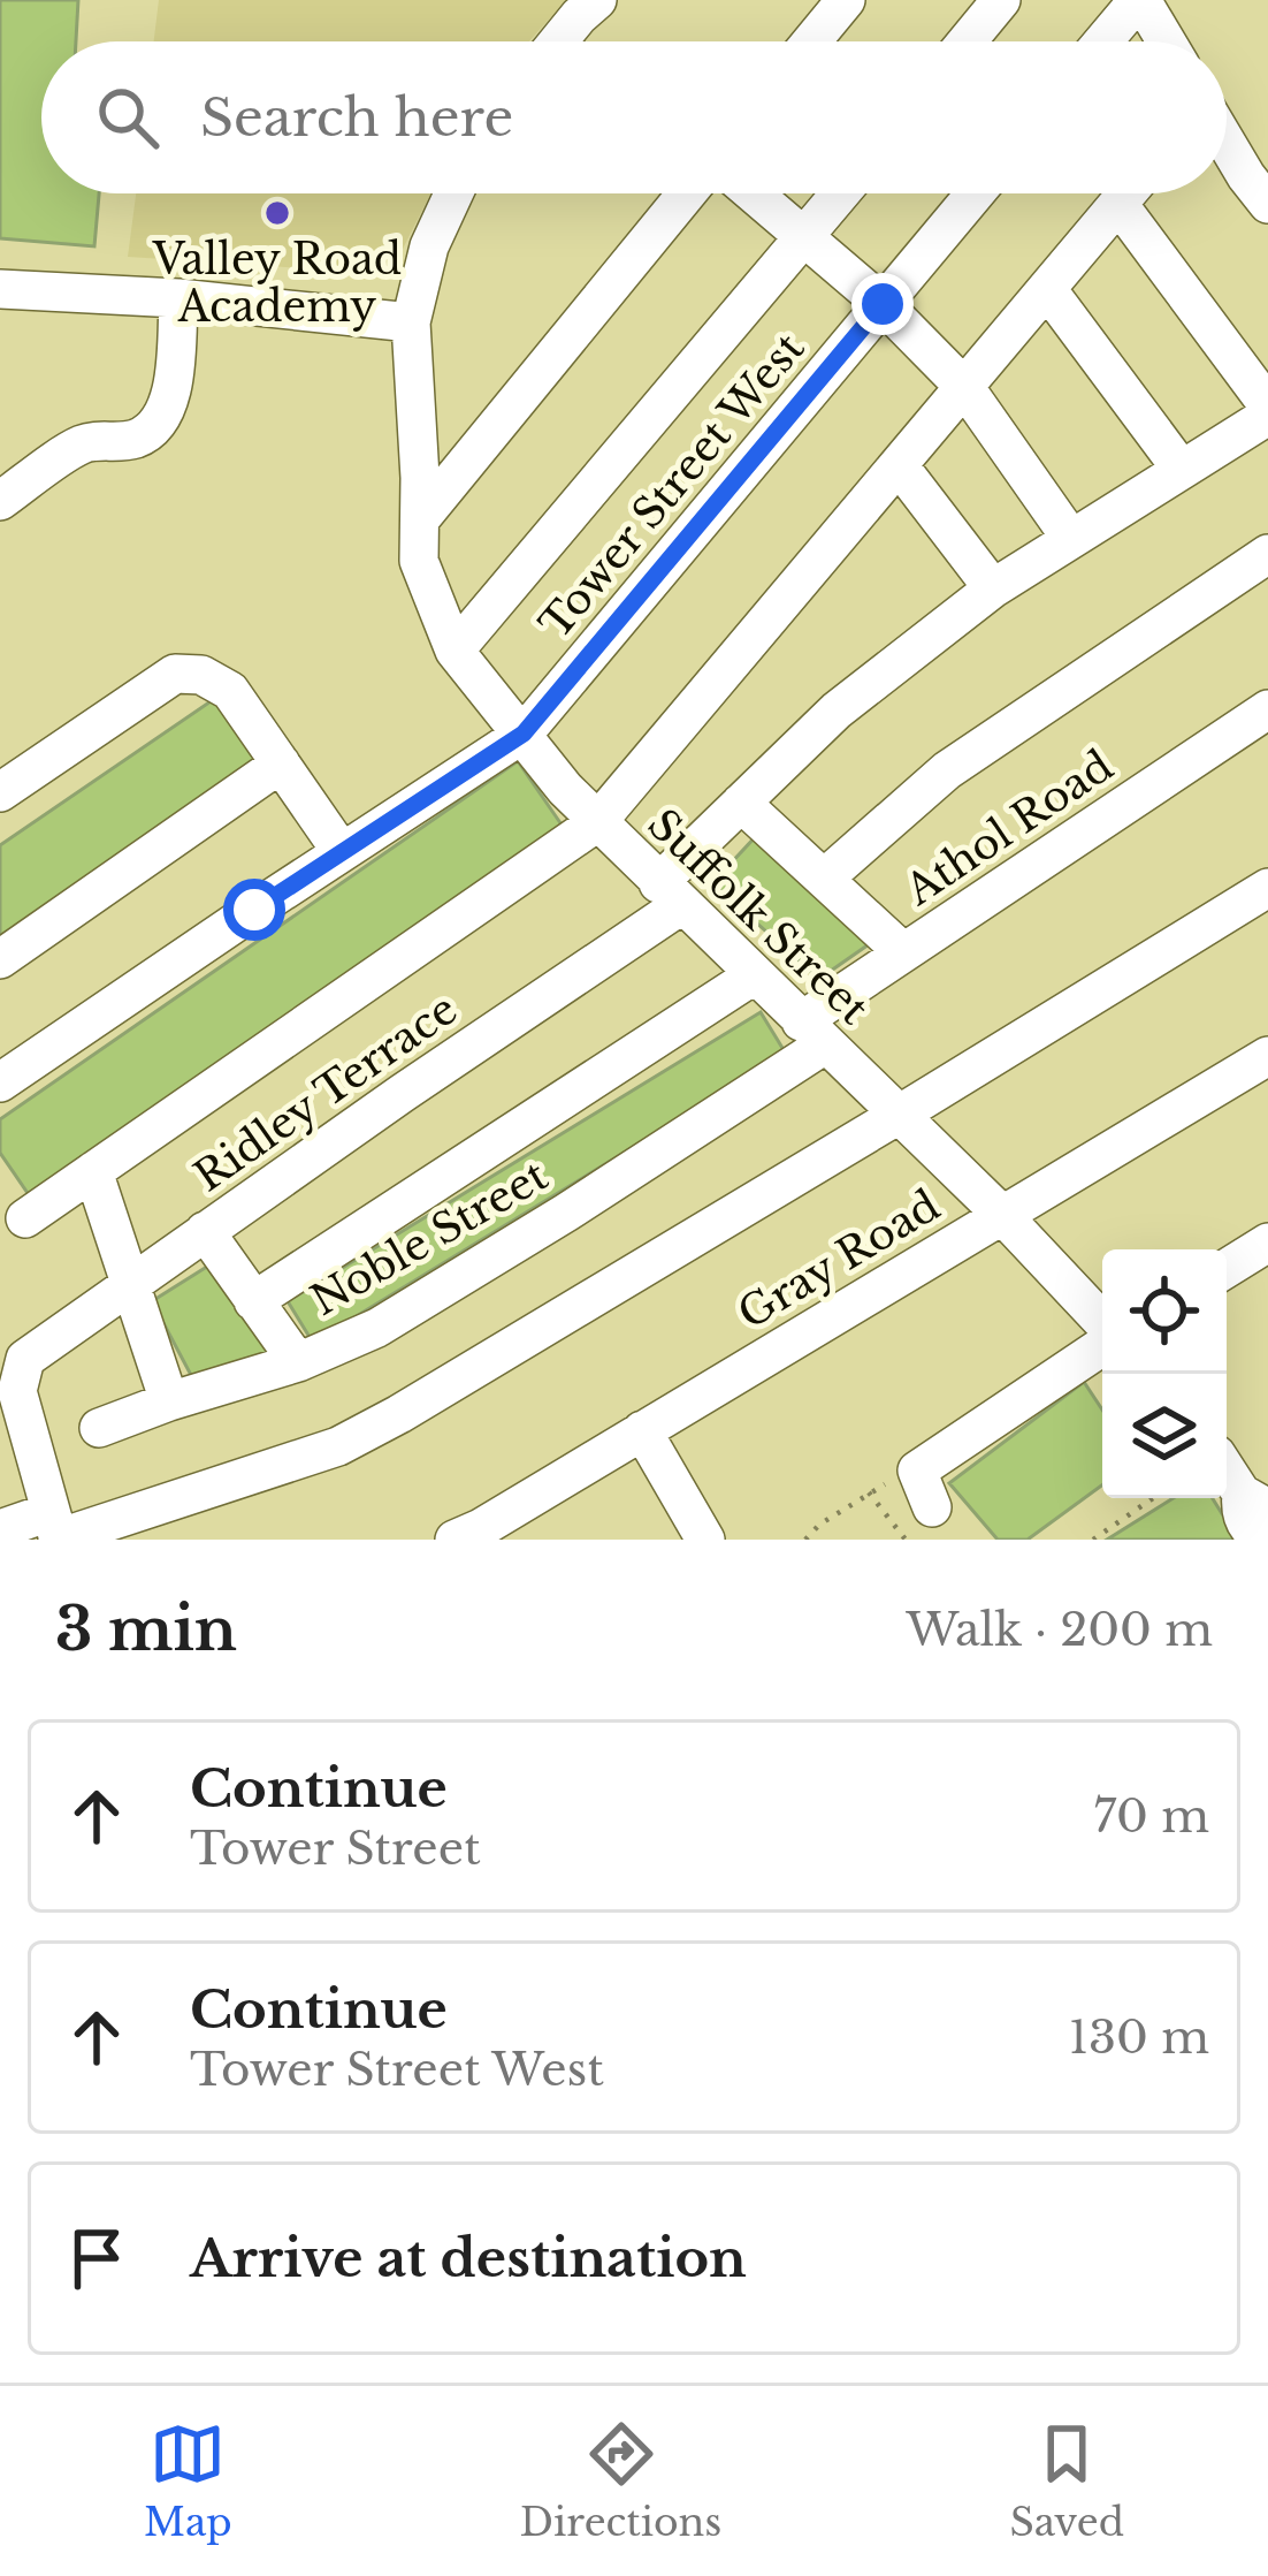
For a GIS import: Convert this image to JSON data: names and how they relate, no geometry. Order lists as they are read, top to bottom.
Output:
{
  "streets": {
    "street": [
      "Tower Street West",
      "Athol Road",
      "Suffolk Street",
      "Ridley Terrace",
      "Noble Street",
      "Gray Road"
    ]
  },
  "crossings": [
    ["Tower Street West", "Suffolk Street"],
    ["Athol Road", "Suffolk Street"],
    ["Athol Road", "Noble Street"],
    ["Suffolk Street", "Ridley Terrace"],
    ["Suffolk Street", "Gray Road"]
  ],
  "places": ["Valley Road Academy"],
  "page": {
    "search": "Search here",
    "heading": ["3 min", "Walk · 200 m"],
    "list": [
      ["Continue", "Tower Street", "70 m"],
      ["Continue", "Tower Street West", "130 m"],
      "Arrive at destination"
    ],
    "nav": ["Map", "Directions", "Saved"]
  }
}
